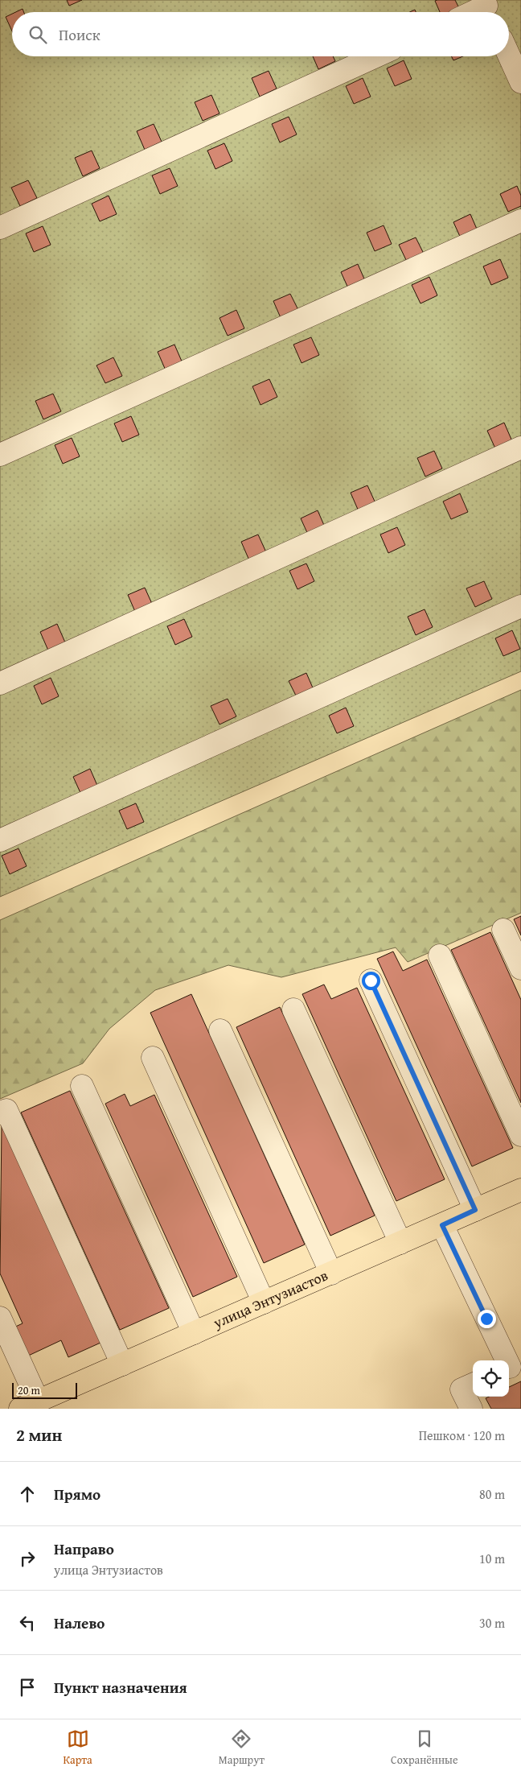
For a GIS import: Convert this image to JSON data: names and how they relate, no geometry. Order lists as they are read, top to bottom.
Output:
{
  "streets": {
    "main road": ["улица Энтузиастов"]
  },
  "scale_bar": "20 m",
  "page": {
    "search": "Поиск",
    "scale": "20 m",
    "heading": ["2 мин", "Пешком · 120 m"],
    "list": [
      ["Прямо", "80 m"],
      ["Направо", "улица Энтузиастов", "10 m"],
      ["Налево", "30 m"],
      "Пункт назначения"
    ],
    "nav": ["Карта", "Маршрут", "Сохранённые"]
  }
}
